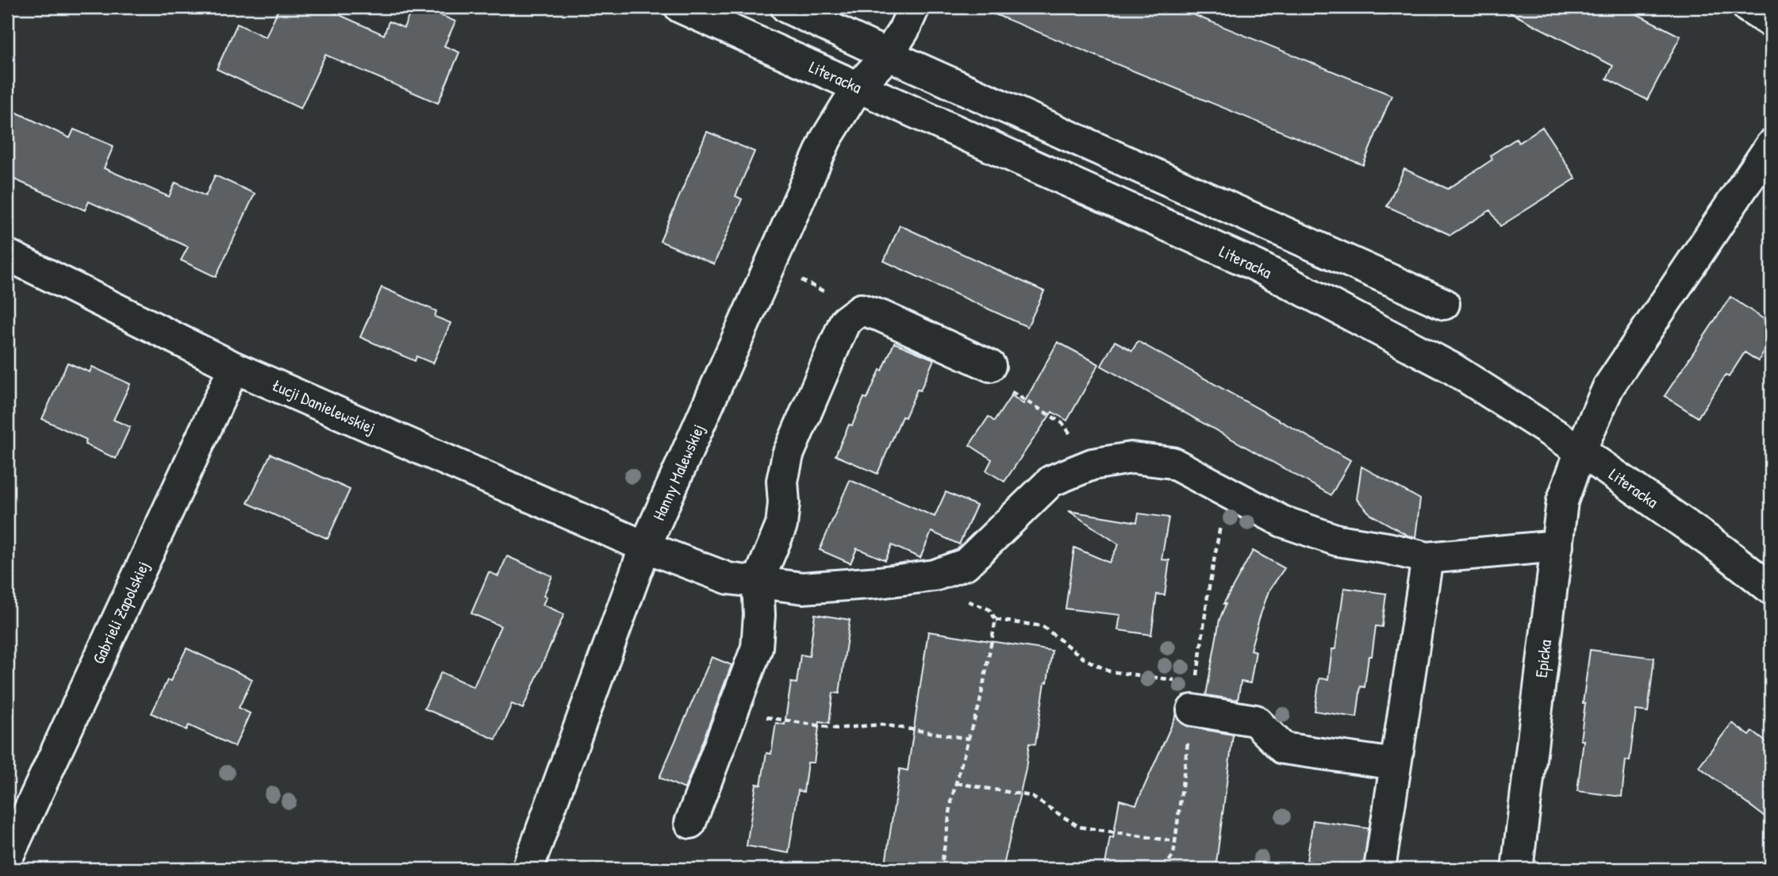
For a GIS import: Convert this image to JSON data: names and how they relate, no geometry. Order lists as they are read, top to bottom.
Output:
{
  "streets": {
    "street": [
      "Literacka",
      "Łucji Danielewskiej",
      "Hanny Malewskiej",
      "Gabrieli Zapolskiej",
      "Epicka"
    ]
  },
  "crossings": [
    ["Literacka", "Hanny Malewskiej"],
    ["Literacka", "Epicka"],
    ["Łucji Danielewskiej", "Hanny Malewskiej"],
    ["Łucji Danielewskiej", "Gabrieli Zapolskiej"],
    ["Łucji Danielewskiej", "Epicka"]
  ]
}
